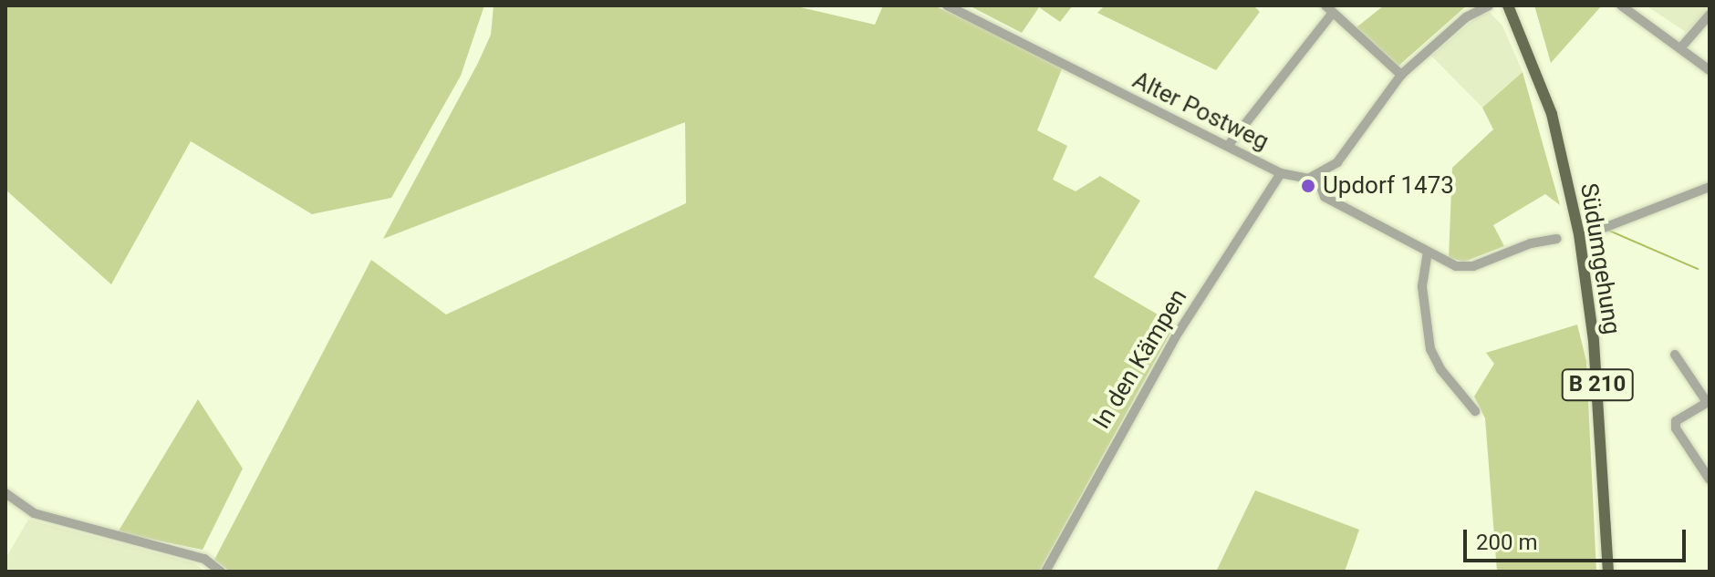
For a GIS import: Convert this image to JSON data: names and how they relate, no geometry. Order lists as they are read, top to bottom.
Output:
{
  "streets": {
    "main road": ["Südumgehung", "B 210"],
    "street": ["Alter Postweg", "In den Kämpen"]
  },
  "crossings": [
    ["Alter Postweg", "In den Kämpen"]
  ],
  "places": ["Updorf 1473"],
  "scale_bar": "200 m"
}
